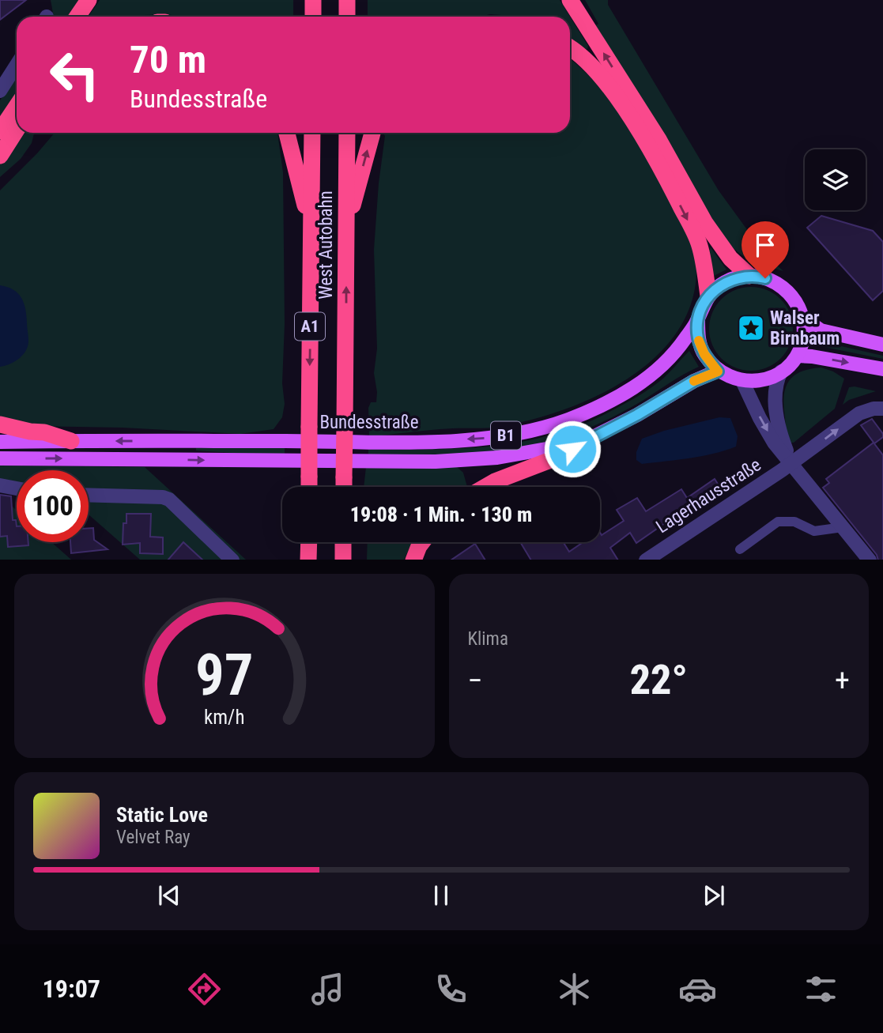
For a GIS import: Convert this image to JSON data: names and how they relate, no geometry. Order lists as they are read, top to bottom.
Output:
{
  "streets": {
    "highway": ["West Autobahn", "A1"],
    "main road": ["Bundesstraße", "B1"],
    "street": ["Lagerhausstraße"]
  },
  "crossings": [
    ["Bundesstraße", "B1"],
    ["Bundesstraße", "Lagerhausstraße"],
    ["B1", "Lagerhausstraße"]
  ],
  "places": {
    "place": ["Walser Birnbaum"]
  },
  "page": {
    "turn": ["70 m", "Bundesstraße"],
    "limit": "100",
    "trip": "19:08 · 1 Min. · 130 m",
    "tile": "Klima",
    "heat": ["−", "22°", "+"],
    "song": ["Static Love", "Velvet Ray"],
    "tabs": "19:07",
    "gauge": ["97", "km/h"]
  }
}
